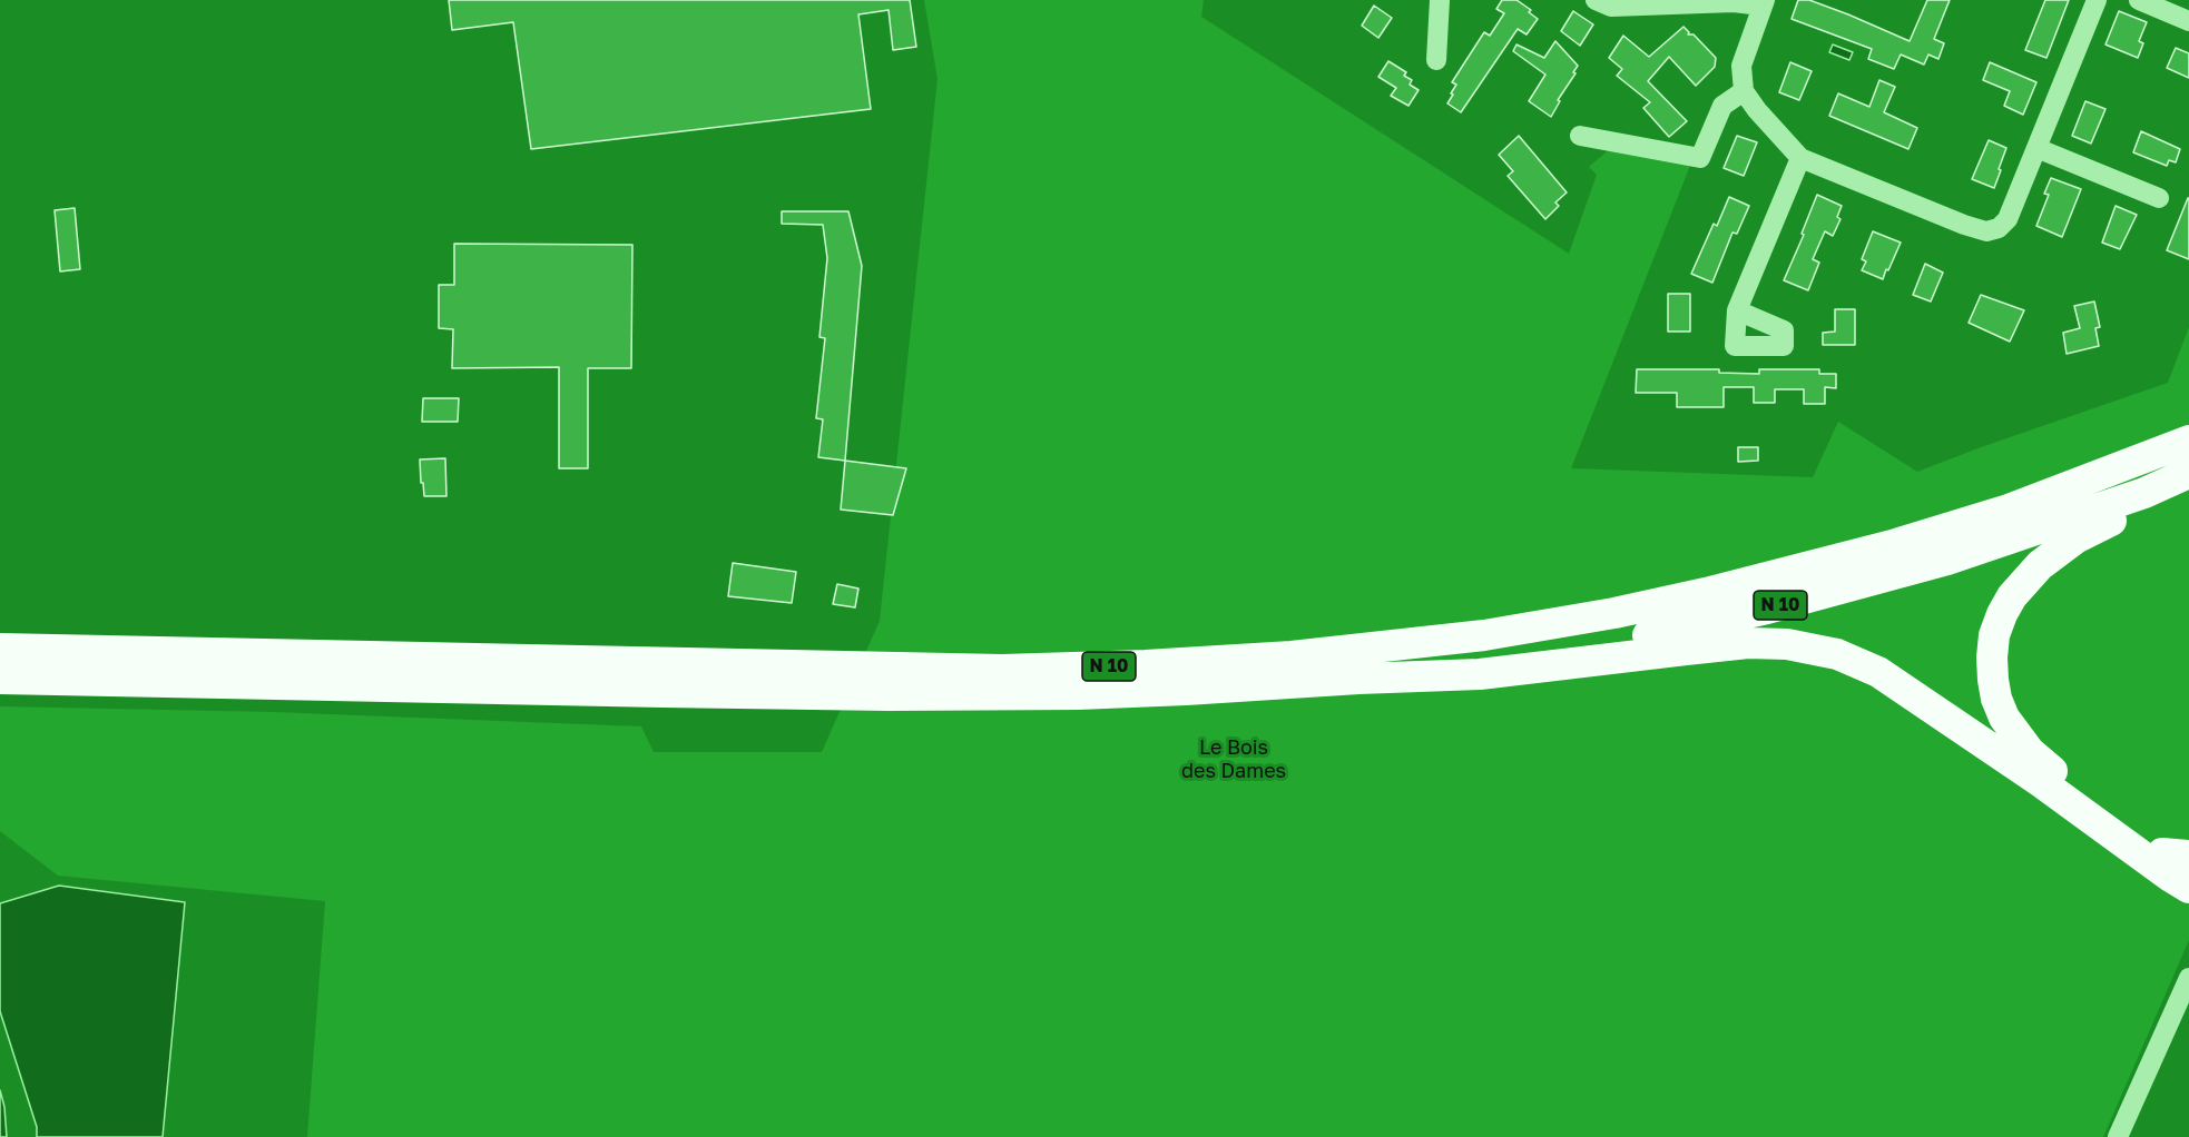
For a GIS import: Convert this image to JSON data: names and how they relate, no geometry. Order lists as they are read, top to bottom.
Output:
{
  "streets": {
    "highway": ["N 10"]
  },
  "parks": ["Le Bois des Dames"]
}
